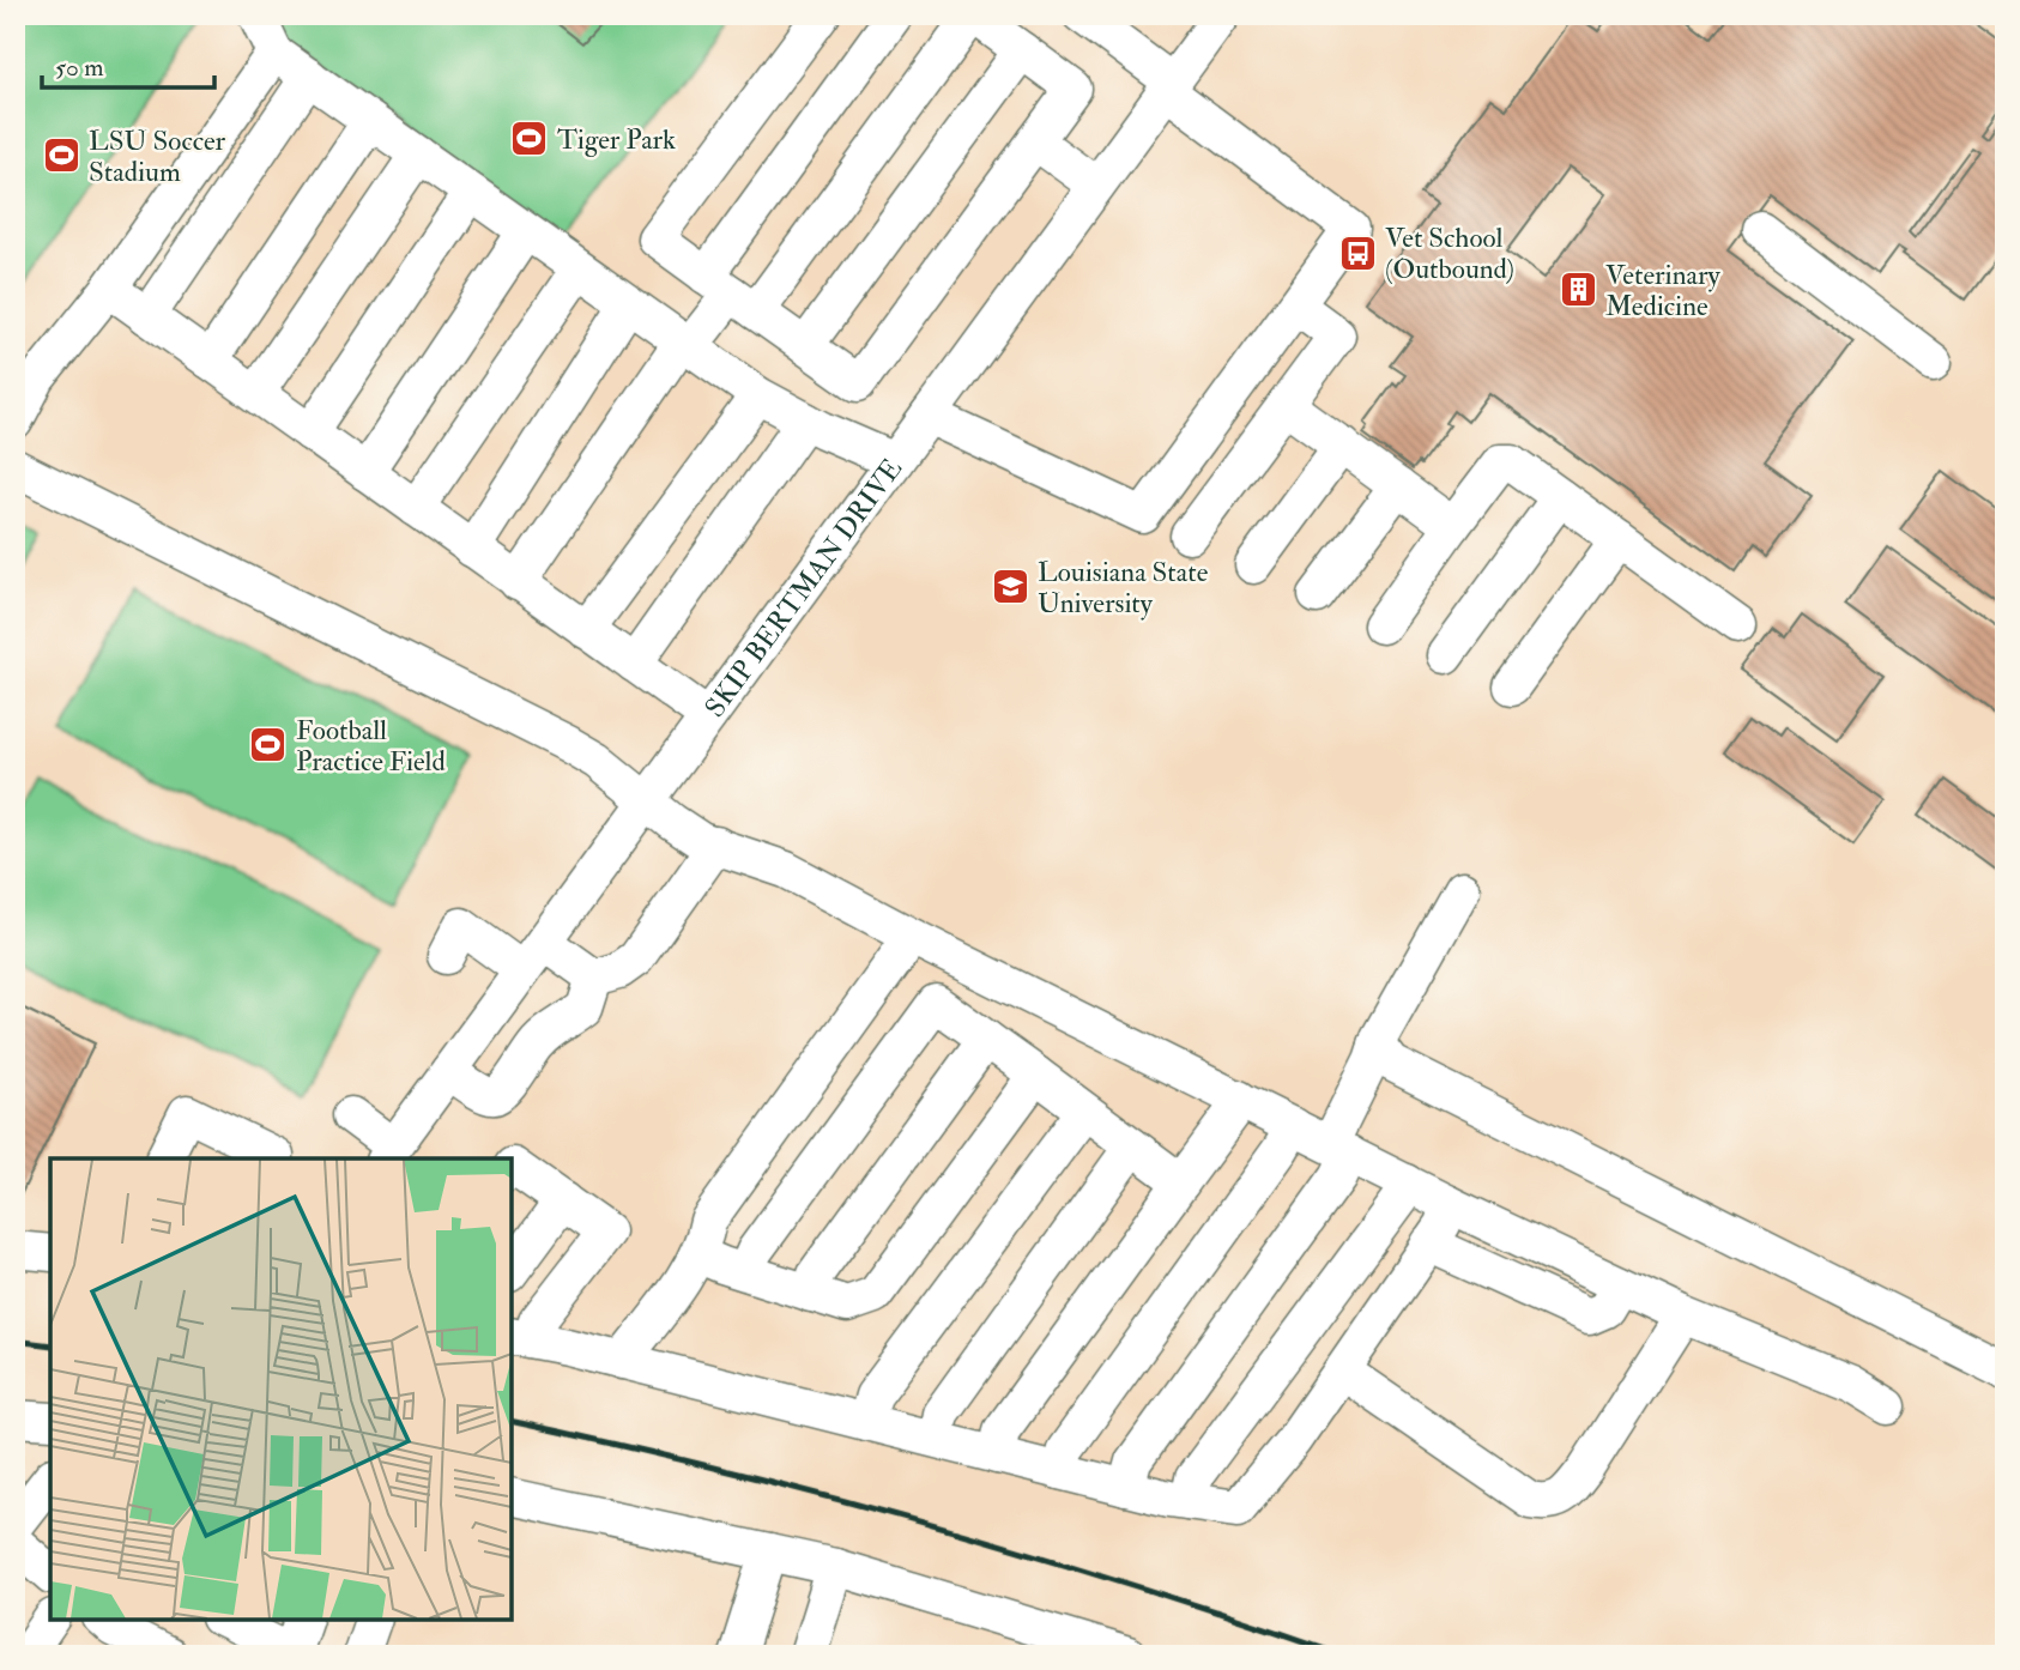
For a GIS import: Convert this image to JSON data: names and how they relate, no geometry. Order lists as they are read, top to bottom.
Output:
{
  "streets": {
    "street": ["SKIP BERTMAN DRIVE"]
  },
  "places": {
    "sports": ["Tiger Park", "LSU Soccer Stadium", "Football Practice Field"],
    "bus stop": ["Vet School (Outbound)"],
    "building": ["Veterinary Medicine"],
    "school or university": ["Louisiana State University"]
  },
  "scale_bar": "50 m"
}
